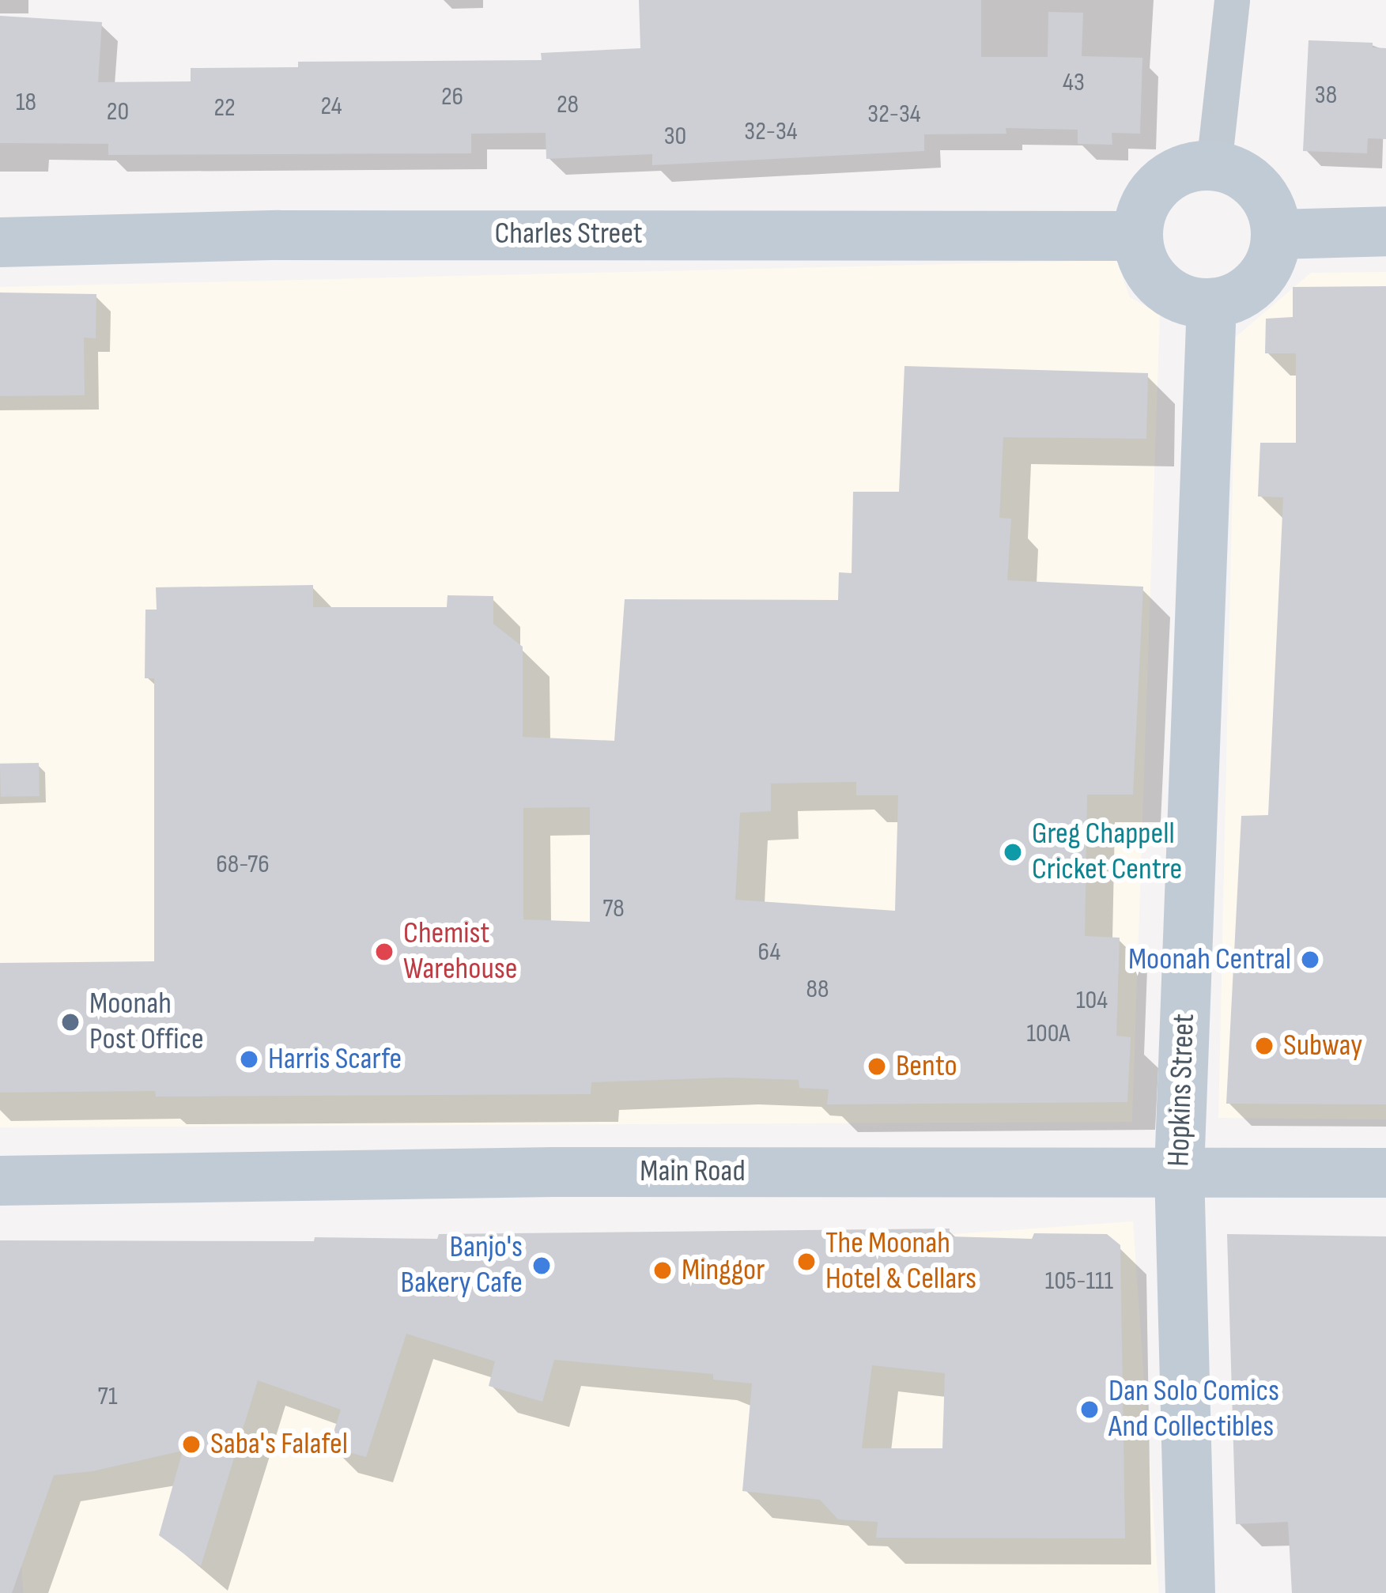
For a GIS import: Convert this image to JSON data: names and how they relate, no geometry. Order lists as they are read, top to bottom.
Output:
{
  "streets": {
    "street": ["Charles Street", "Hopkins Street", "Main Road"]
  },
  "crossings": [
    ["Charles Street", "Hopkins Street"],
    ["Hopkins Street", "Main Road"]
  ],
  "places": [
    "Greg Chappell Cricket Centre",
    "Chemist Warehouse",
    "Moonah Central",
    "Moonah Post Office",
    "Subway",
    "Harris Scarfe",
    "Bento",
    "The Moonah Hotel & Cellars",
    "Banjo's Bakery Cafe",
    "Minggor",
    "Dan Solo Comics And Collectibles",
    "Saba's Falafel"
  ],
  "house_numbers": [
    "43",
    "38",
    "26",
    "18",
    "28",
    "24",
    "22",
    "20",
    "32-34",
    "32-34",
    "30",
    "68-76",
    "78",
    "64",
    "88",
    "104",
    "100A",
    "105-111",
    "71"
  ]
}
